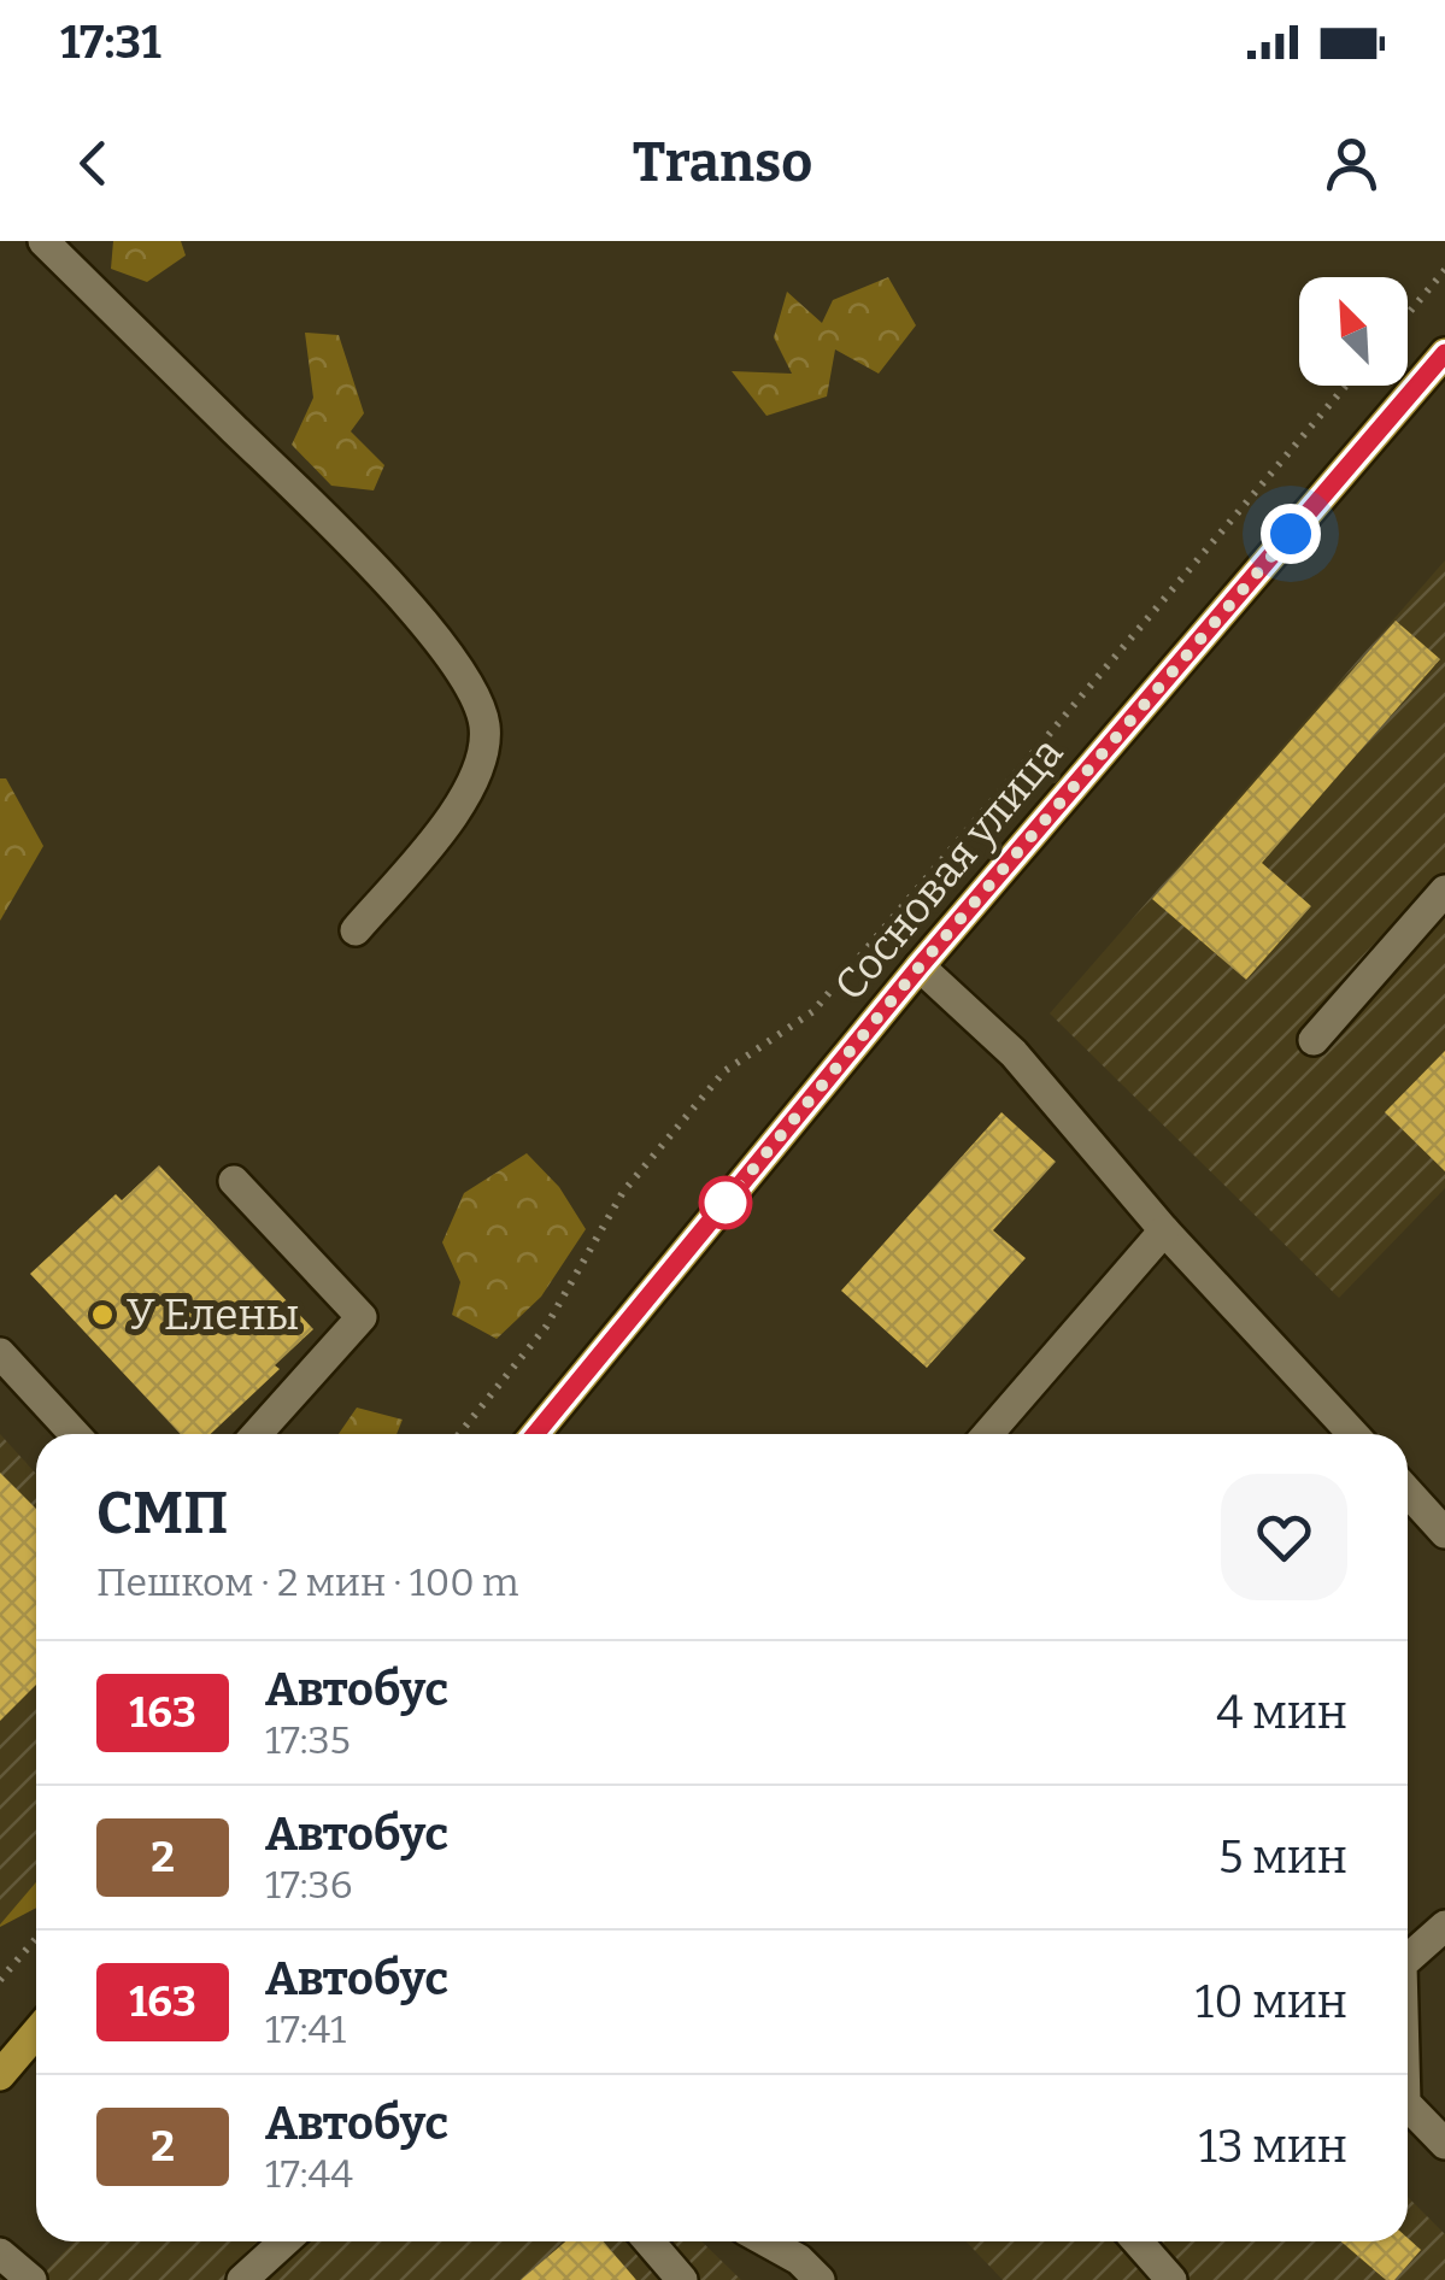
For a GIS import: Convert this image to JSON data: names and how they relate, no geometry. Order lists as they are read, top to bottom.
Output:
{
  "streets": {
    "main road": ["Сосновая улица"]
  },
  "places": ["У Елены"],
  "lines": ["bus line 163"],
  "north": "top left",
  "page": {
    "status": "17:31",
    "header": "Transo",
    "heading": ["СМП", "Пешком · 2 мин · 100 m"],
    "list": [
      {
        "mark": "163",
        "name": "Автобус",
        "note": "17:35",
        "value": "4 мин"
      },
      {
        "mark": "2",
        "name": "Автобус",
        "note": "17:36",
        "value": "5 мин"
      },
      {
        "mark": "163",
        "name": "Автобус",
        "note": "17:41",
        "value": "10 мин"
      },
      {
        "mark": "2",
        "name": "Автобус",
        "note": "17:44",
        "value": "13 мин"
      }
    ]
  }
}
